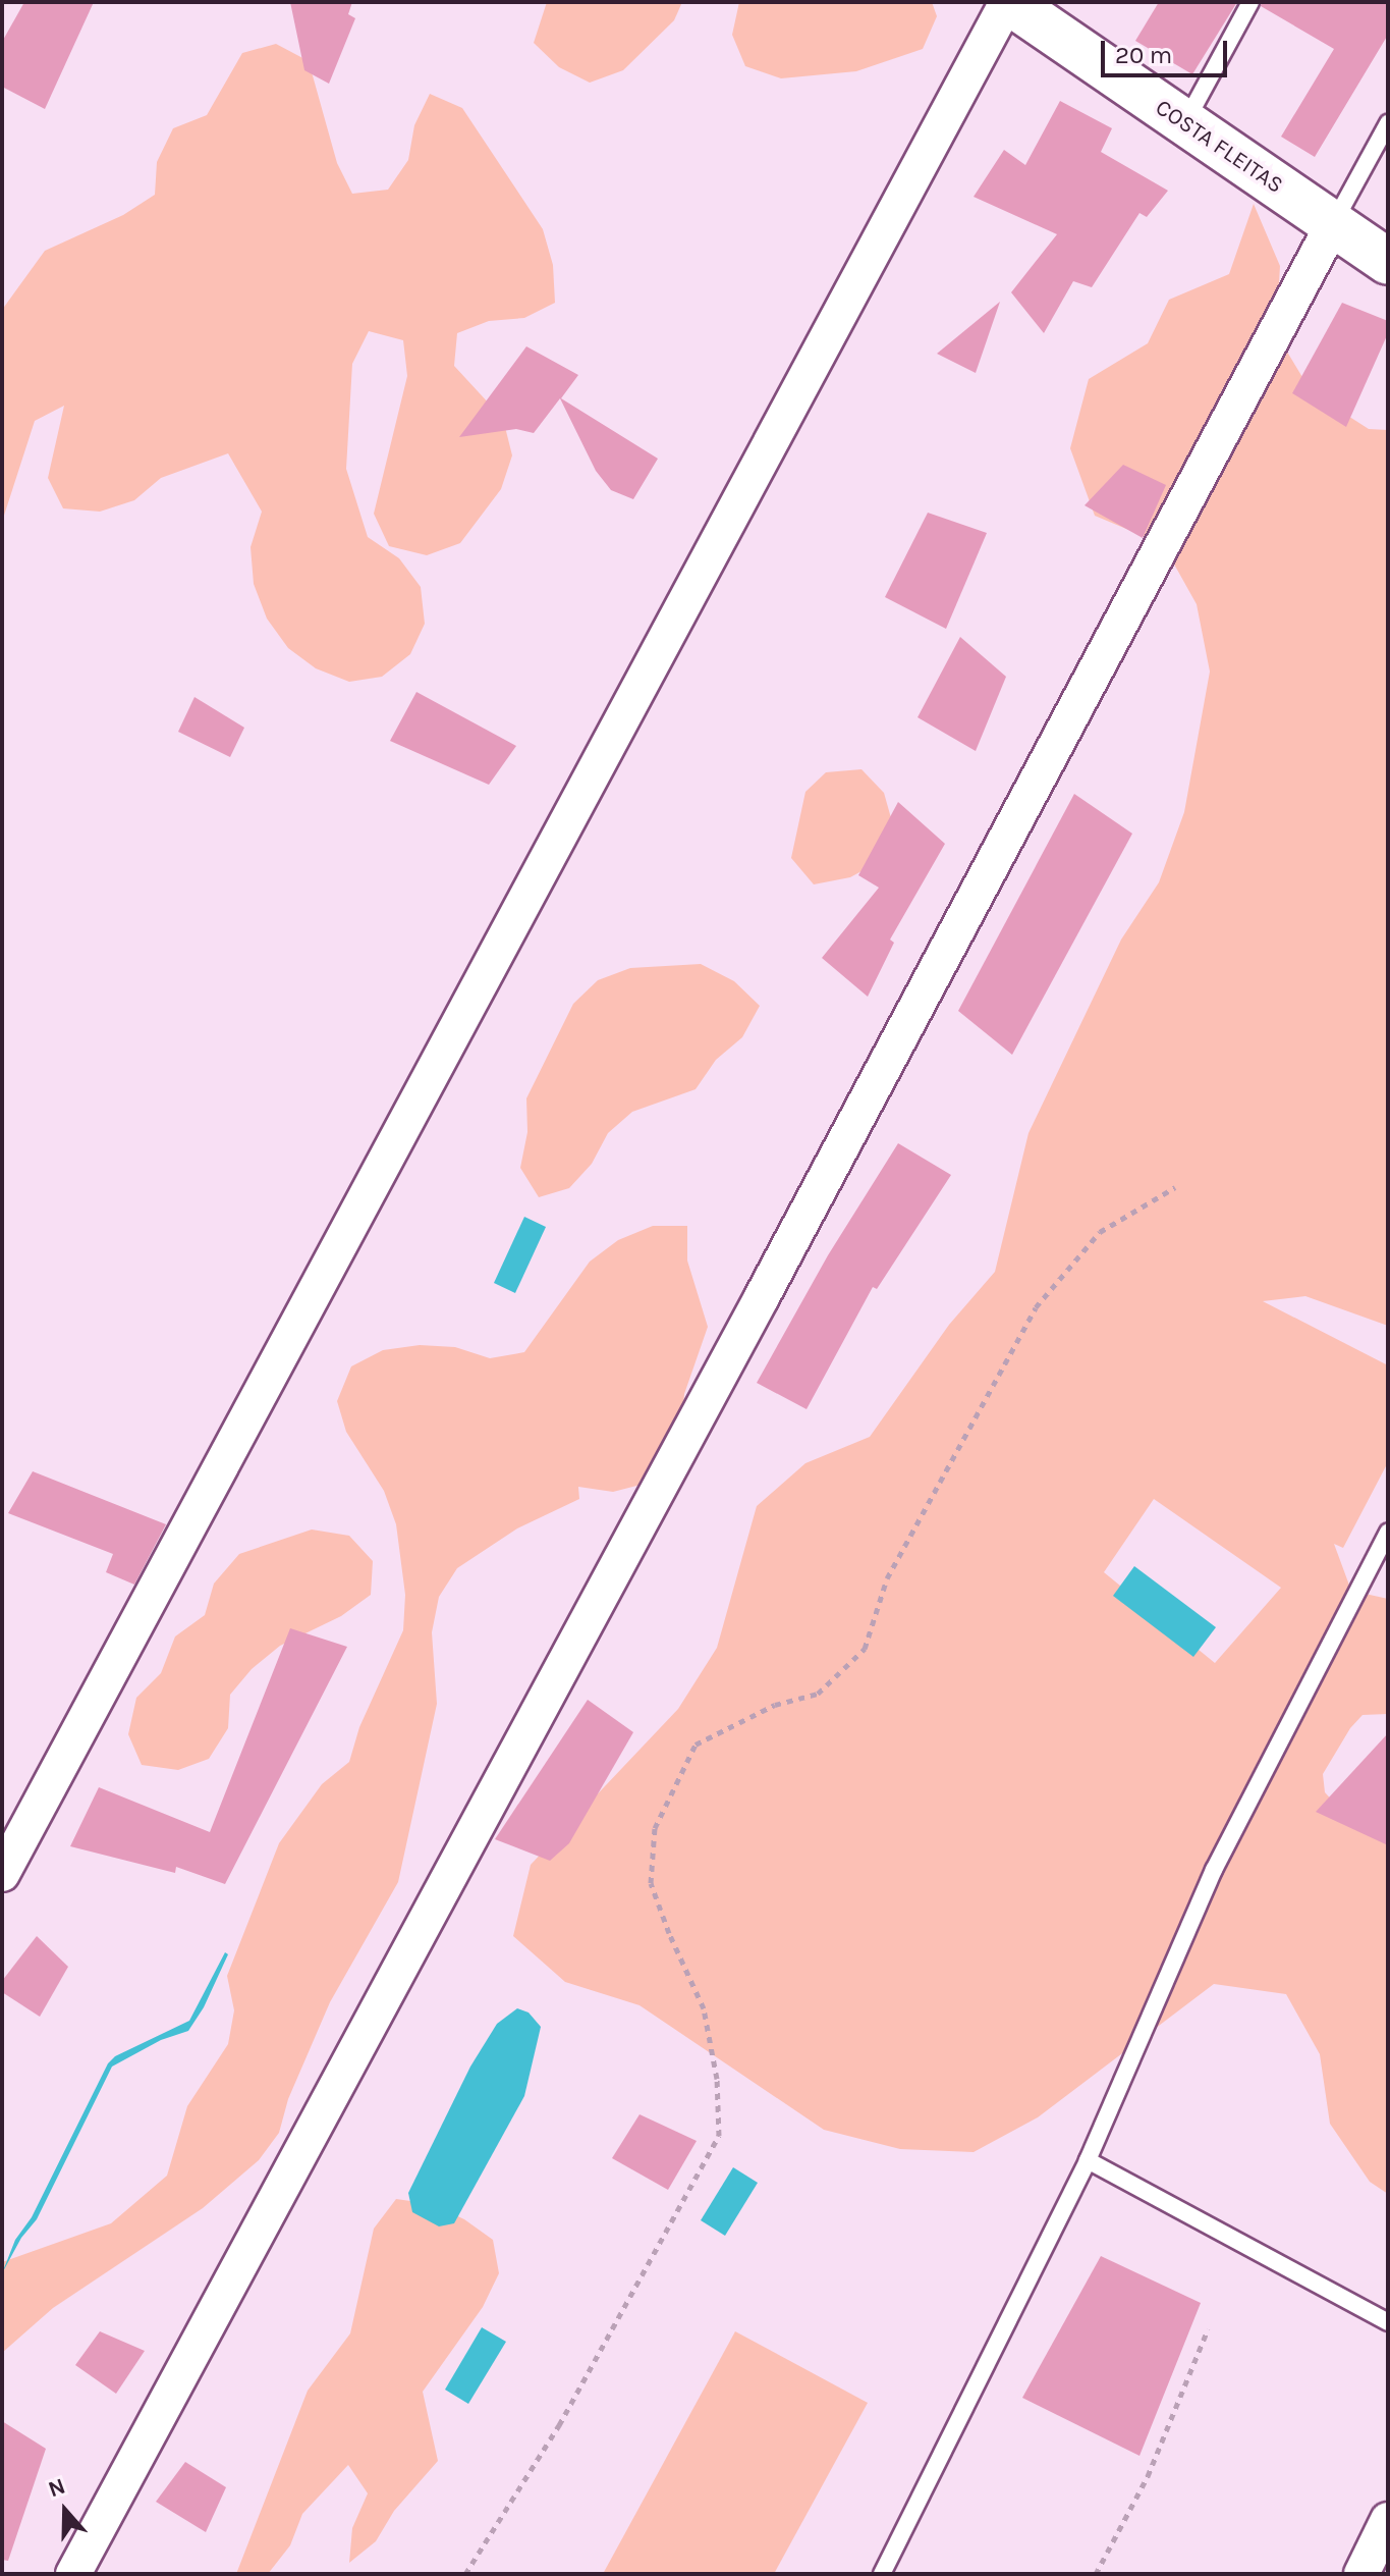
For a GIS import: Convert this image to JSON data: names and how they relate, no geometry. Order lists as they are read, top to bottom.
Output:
{
  "streets": {
    "main road": ["COSTA FLEITAS"]
  },
  "scale_bar": "20 m",
  "north": "top"
}
